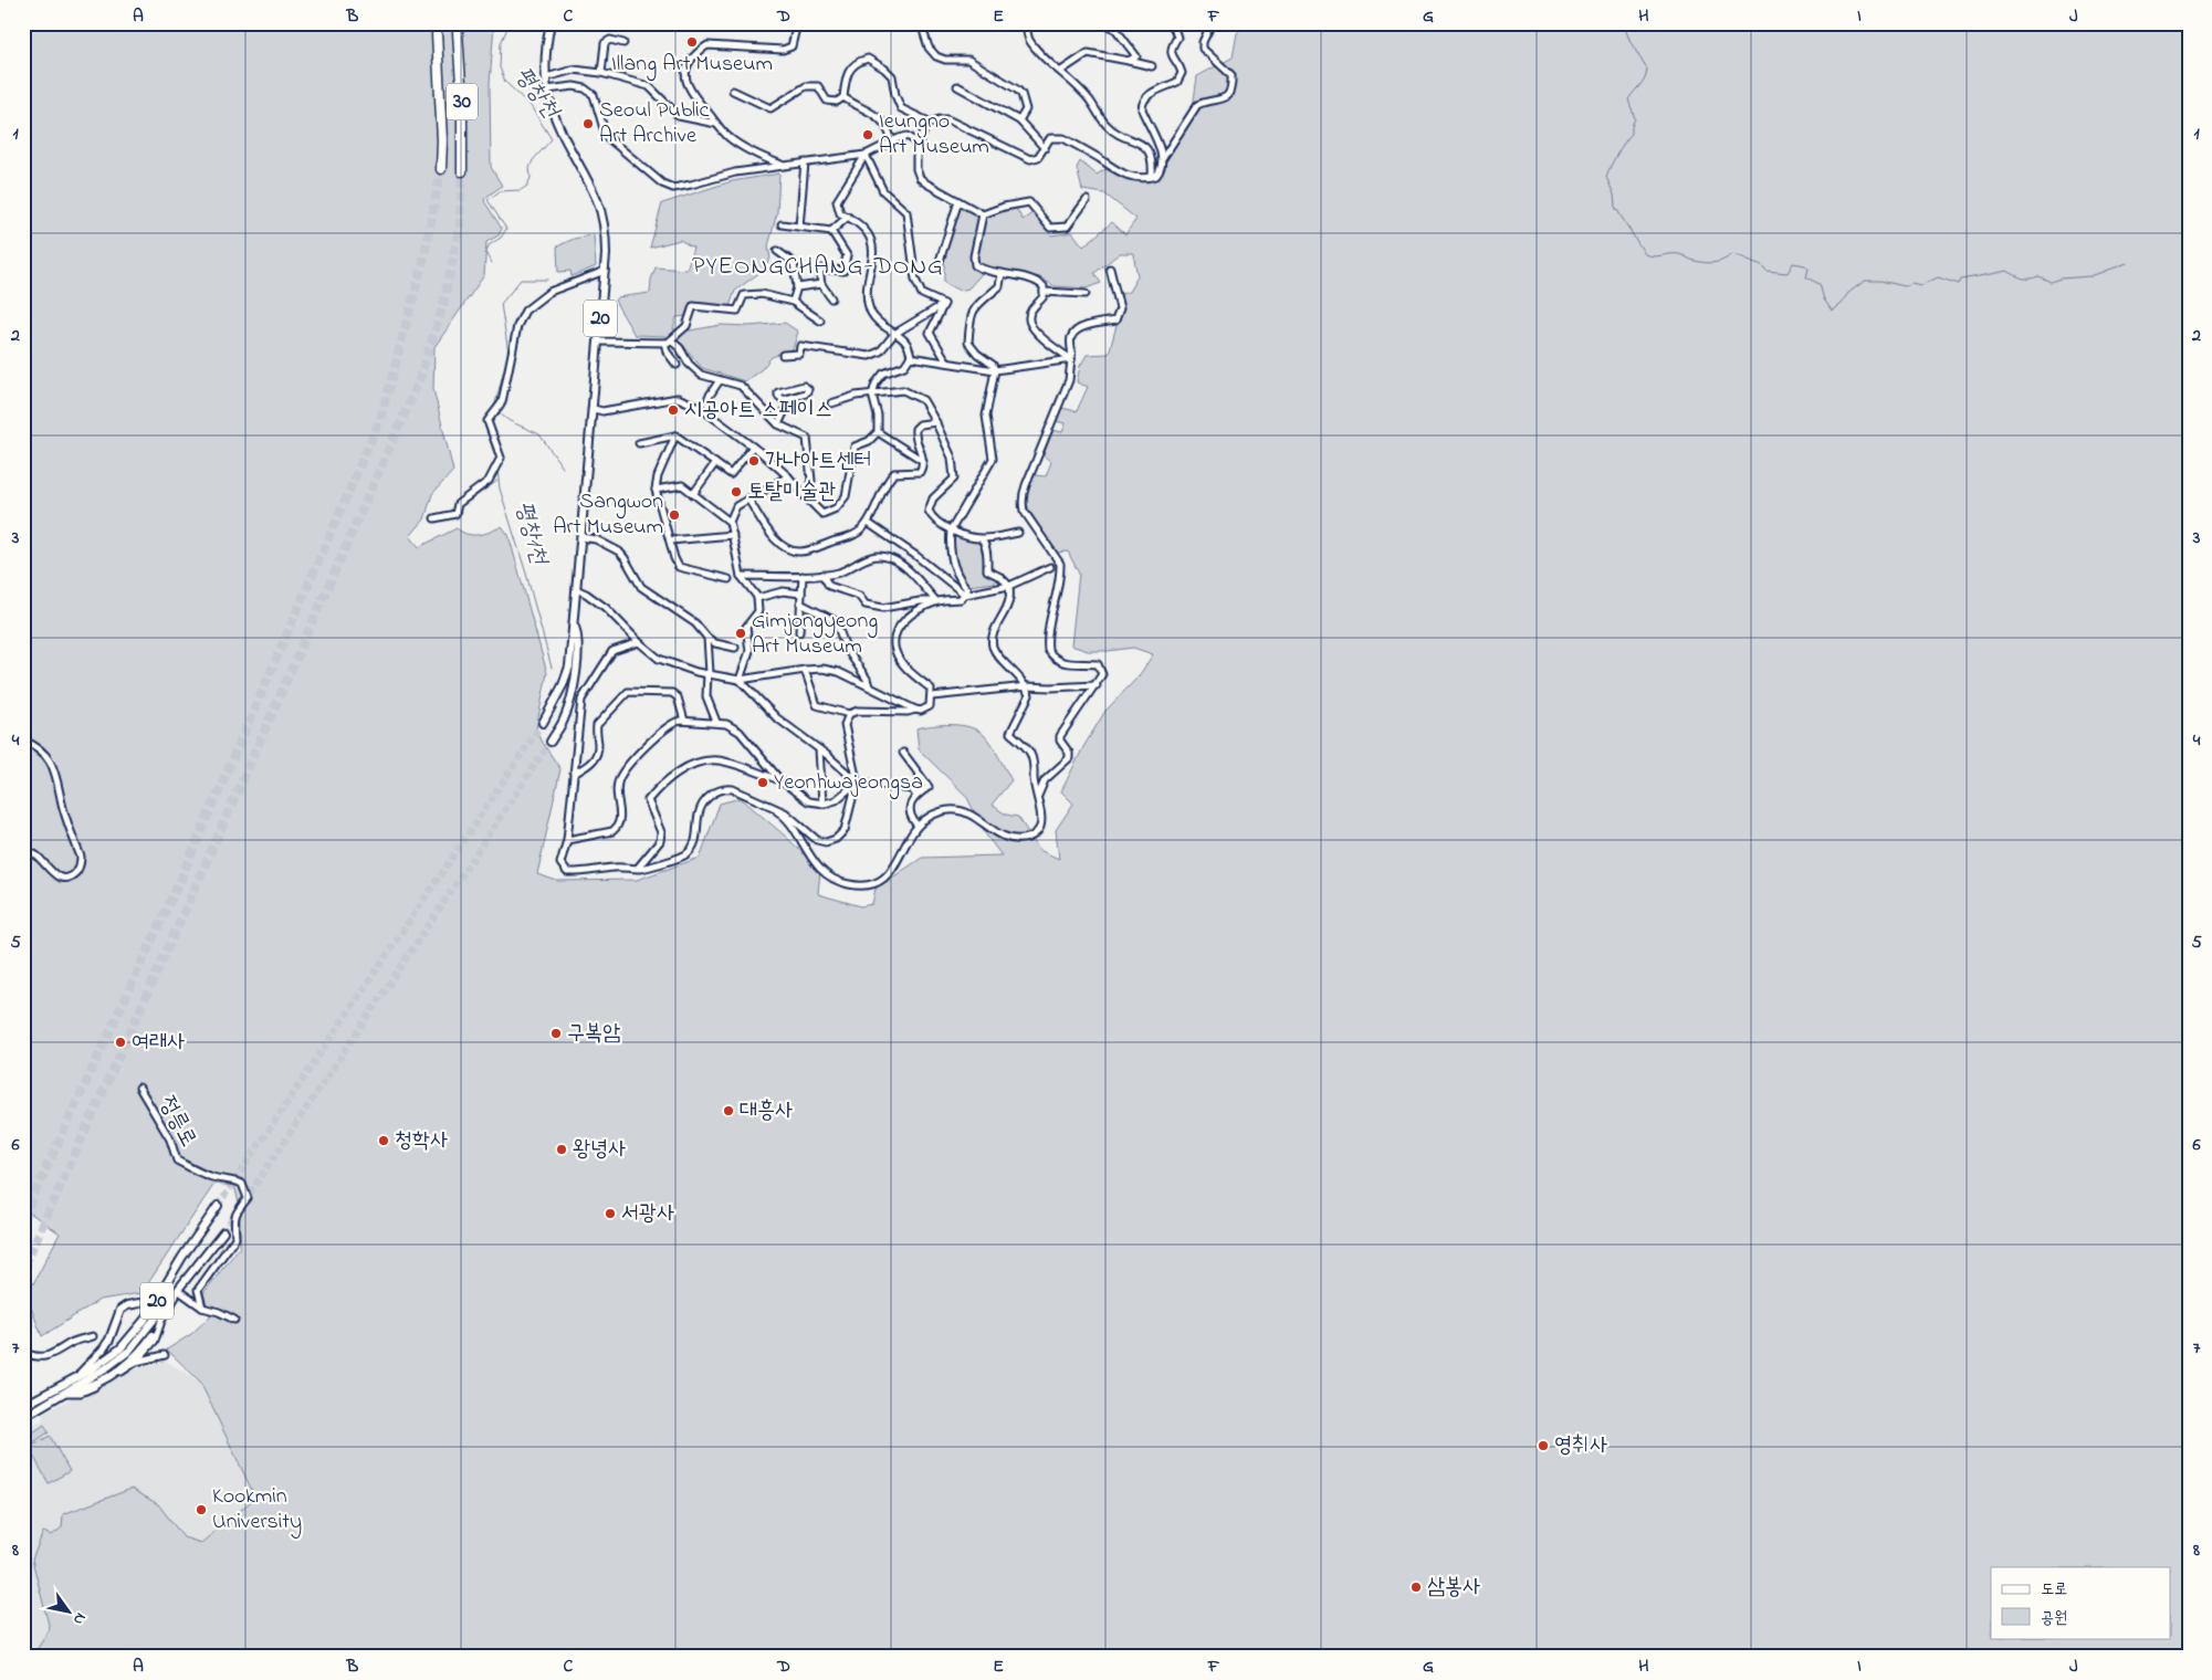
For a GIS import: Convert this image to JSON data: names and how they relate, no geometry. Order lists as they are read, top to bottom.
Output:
{
  "streets": {
    "highway": ["30"],
    "main road": ["20"],
    "street": ["정릉로"]
  },
  "districts": ["PYEONGCHANG-DONG"],
  "water": ["평창천", "평창1천"],
  "places": [
    "Illang Art Museum",
    "Seoul Public Art Archive",
    "Ieungno Art Museum",
    "시공아트 스페이스",
    "가나아트센터",
    "토탈미술관",
    "Sangwon Art Museum",
    "Gimjongyeong Art Museum",
    "Yeonhwajeongsa",
    "구복암",
    "여래사",
    "대흥사",
    "청학사",
    "왕녕사",
    "서광사",
    "영취사",
    "Kookmin University",
    "삼봉사"
  ],
  "legend": ["도로", "공원"],
  "north": "bottom right",
  "grid": {
    "columns": [
      "A",
      "B",
      "C",
      "D",
      "E",
      "F",
      "G",
      "H",
      "I",
      "J"
    ],
    "rows": [
      "1",
      "2",
      "3",
      "4",
      "5",
      "6",
      "7",
      "8"
    ]
  }
}
